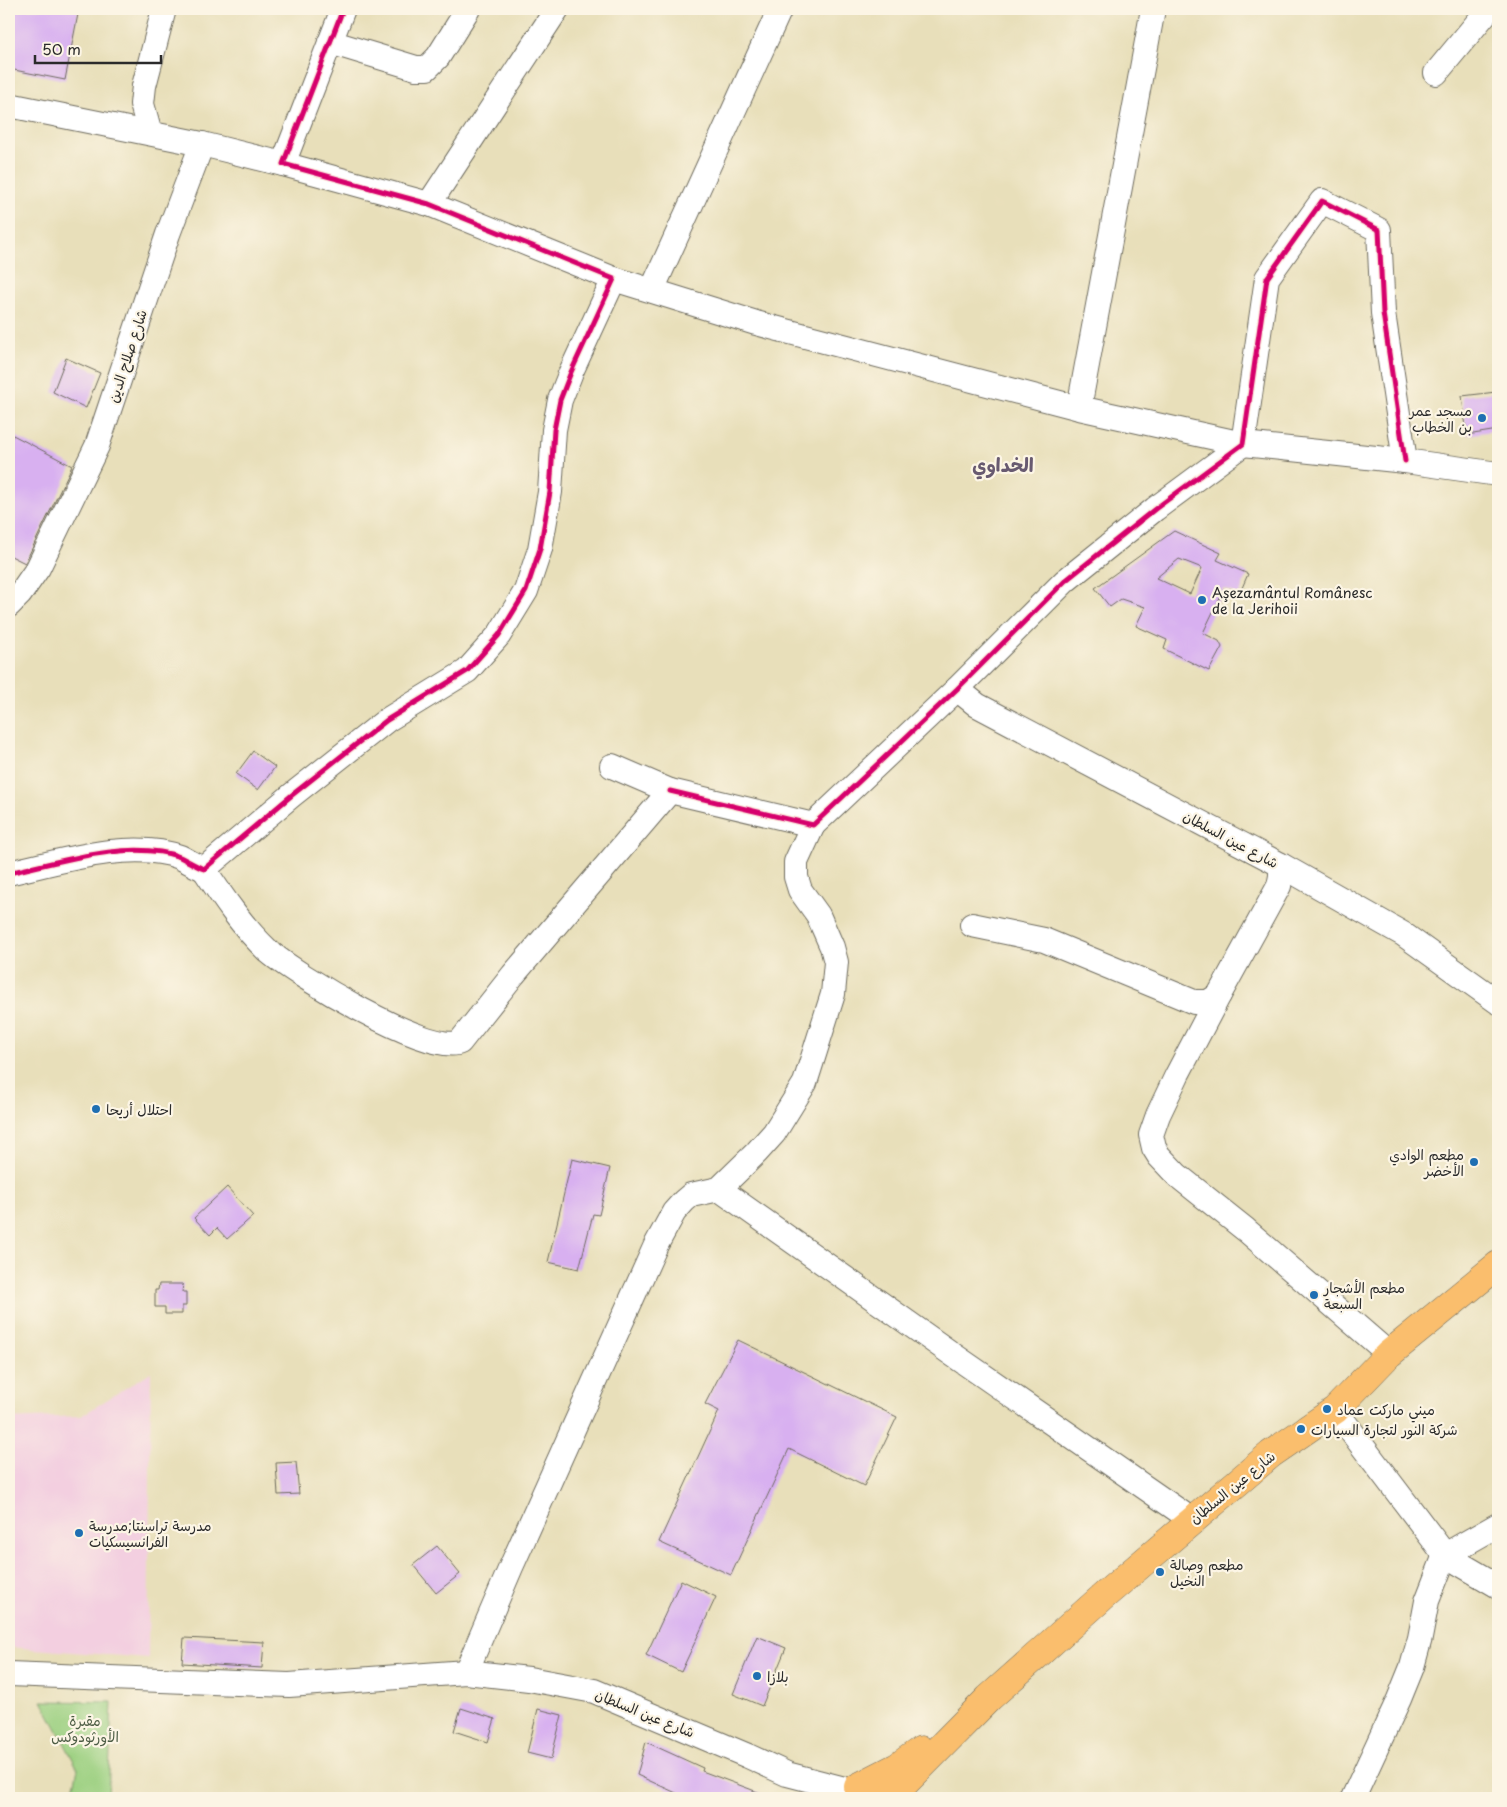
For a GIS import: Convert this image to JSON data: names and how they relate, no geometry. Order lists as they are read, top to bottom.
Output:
{
  "streets": {
    "main road": ["شارع عين السلطان"],
    "street": ["شارع صلاح الدين"]
  },
  "districts": ["الخداوي"],
  "parks": ["مقبرة الأورثودوكس"],
  "places": [
    "مسجد عمر بن الخطاب",
    "Aşezamântul Românesc de la Jerihoii",
    "احتلال أريحا",
    "مطعم الوادي الأخضر",
    "مطعم الأشجار السبعة",
    "ميني ماركت عماد",
    "شركة النور لتجارة السيارات",
    "مدرسة تراسنتا;مدرسة الفرانسيسكيات",
    "مطعم وصالة النخيل",
    "بلازا"
  ],
  "scale_bar": "50 m"
}
